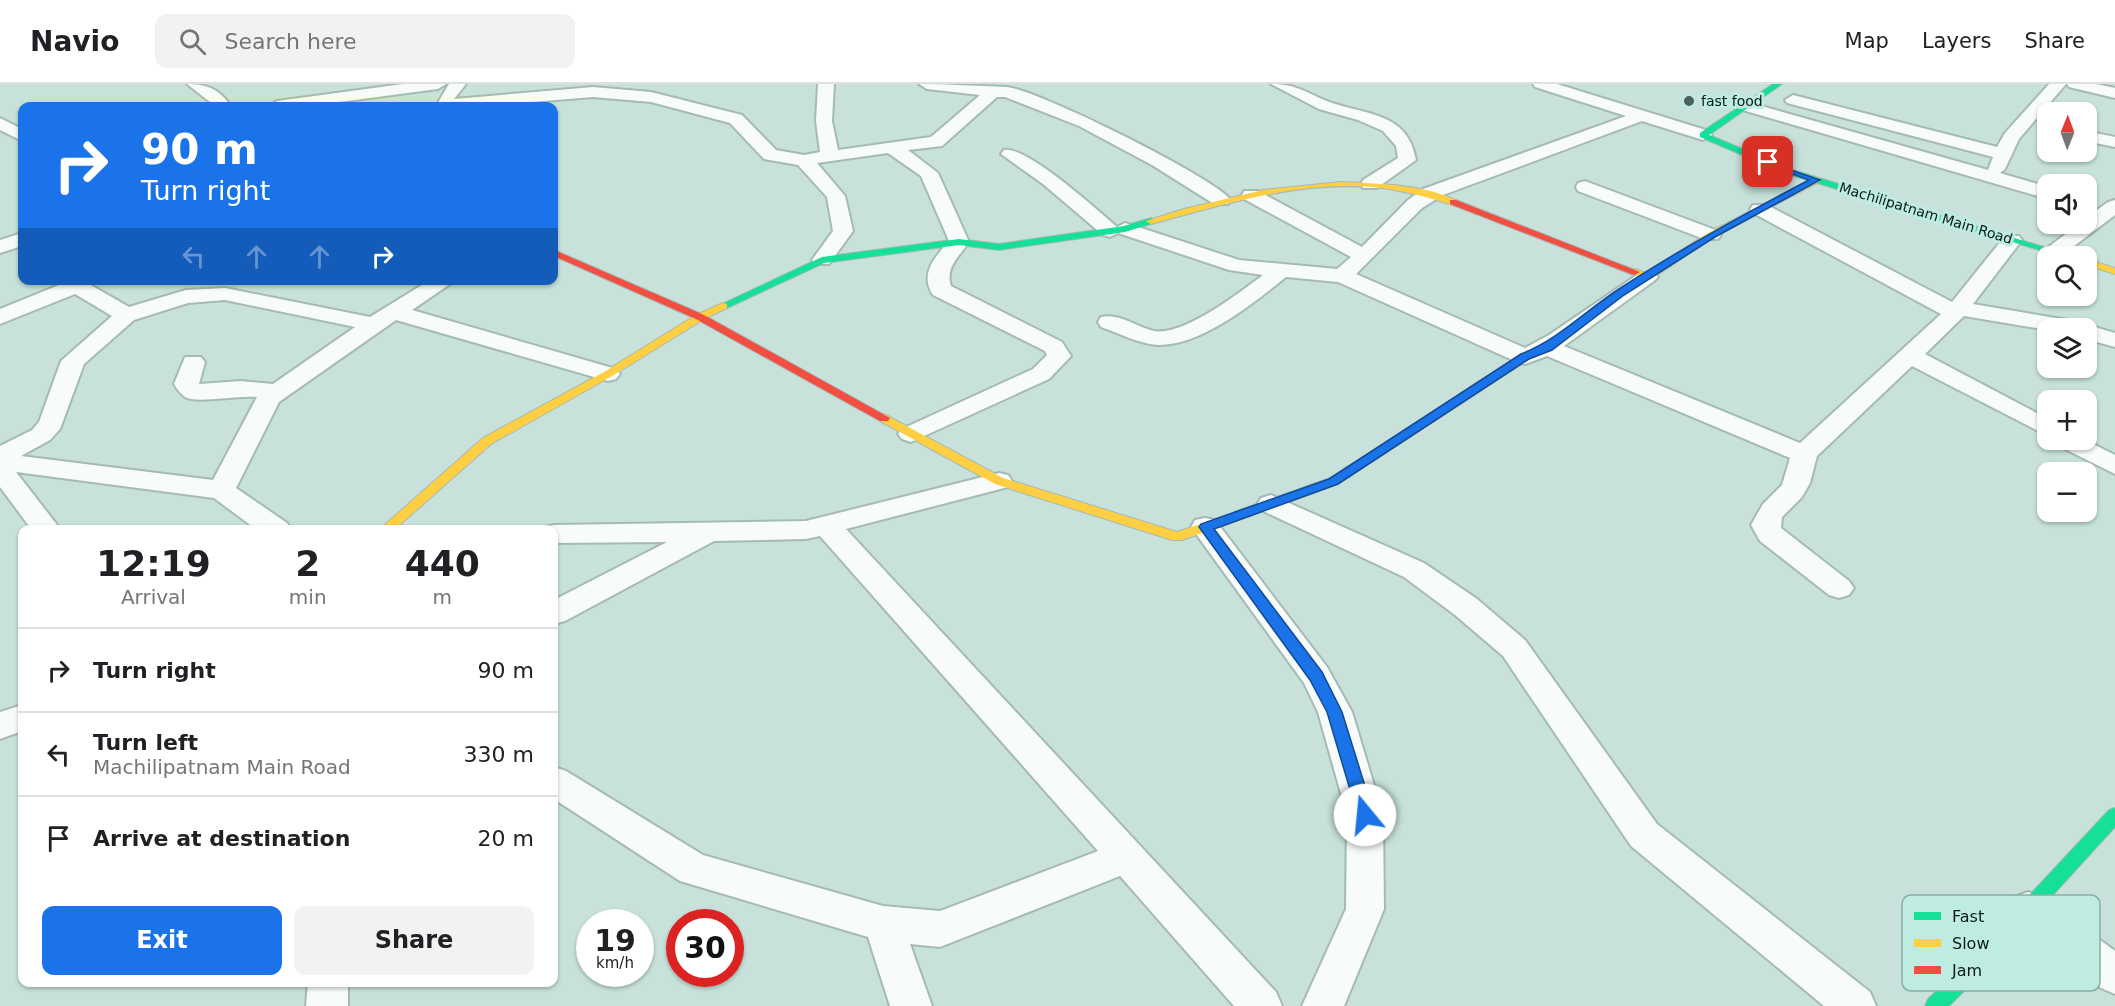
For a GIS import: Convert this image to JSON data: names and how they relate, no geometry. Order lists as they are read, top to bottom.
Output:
{
  "streets": {
    "street": ["Machilipatnam Main Road"]
  },
  "places": ["fast food"],
  "legend": ["Fast", "Slow", "Jam"],
  "north": "top",
  "page": {
    "header": "Navio",
    "search": "Search here",
    "nav": ["Map", "Layers", "Share"],
    "map_buttons": ["+", "−"],
    "turn": ["90 m", "Turn right"],
    "eta": [
      "12:19",
      "Arrival",
      "2",
      "min",
      "440",
      "m"
    ],
    "list": [
      {
        "name": "Turn right",
        "value": "90 m"
      },
      {
        "name": "Turn left",
        "note": "Machilipatnam Main Road",
        "value": "330 m"
      },
      {
        "name": "Arrive at destination",
        "value": "20 m"
      }
    ],
    "buttons": ["Exit", "Share"],
    "speed": "19 km/h",
    "limit": "30"
  }
}
